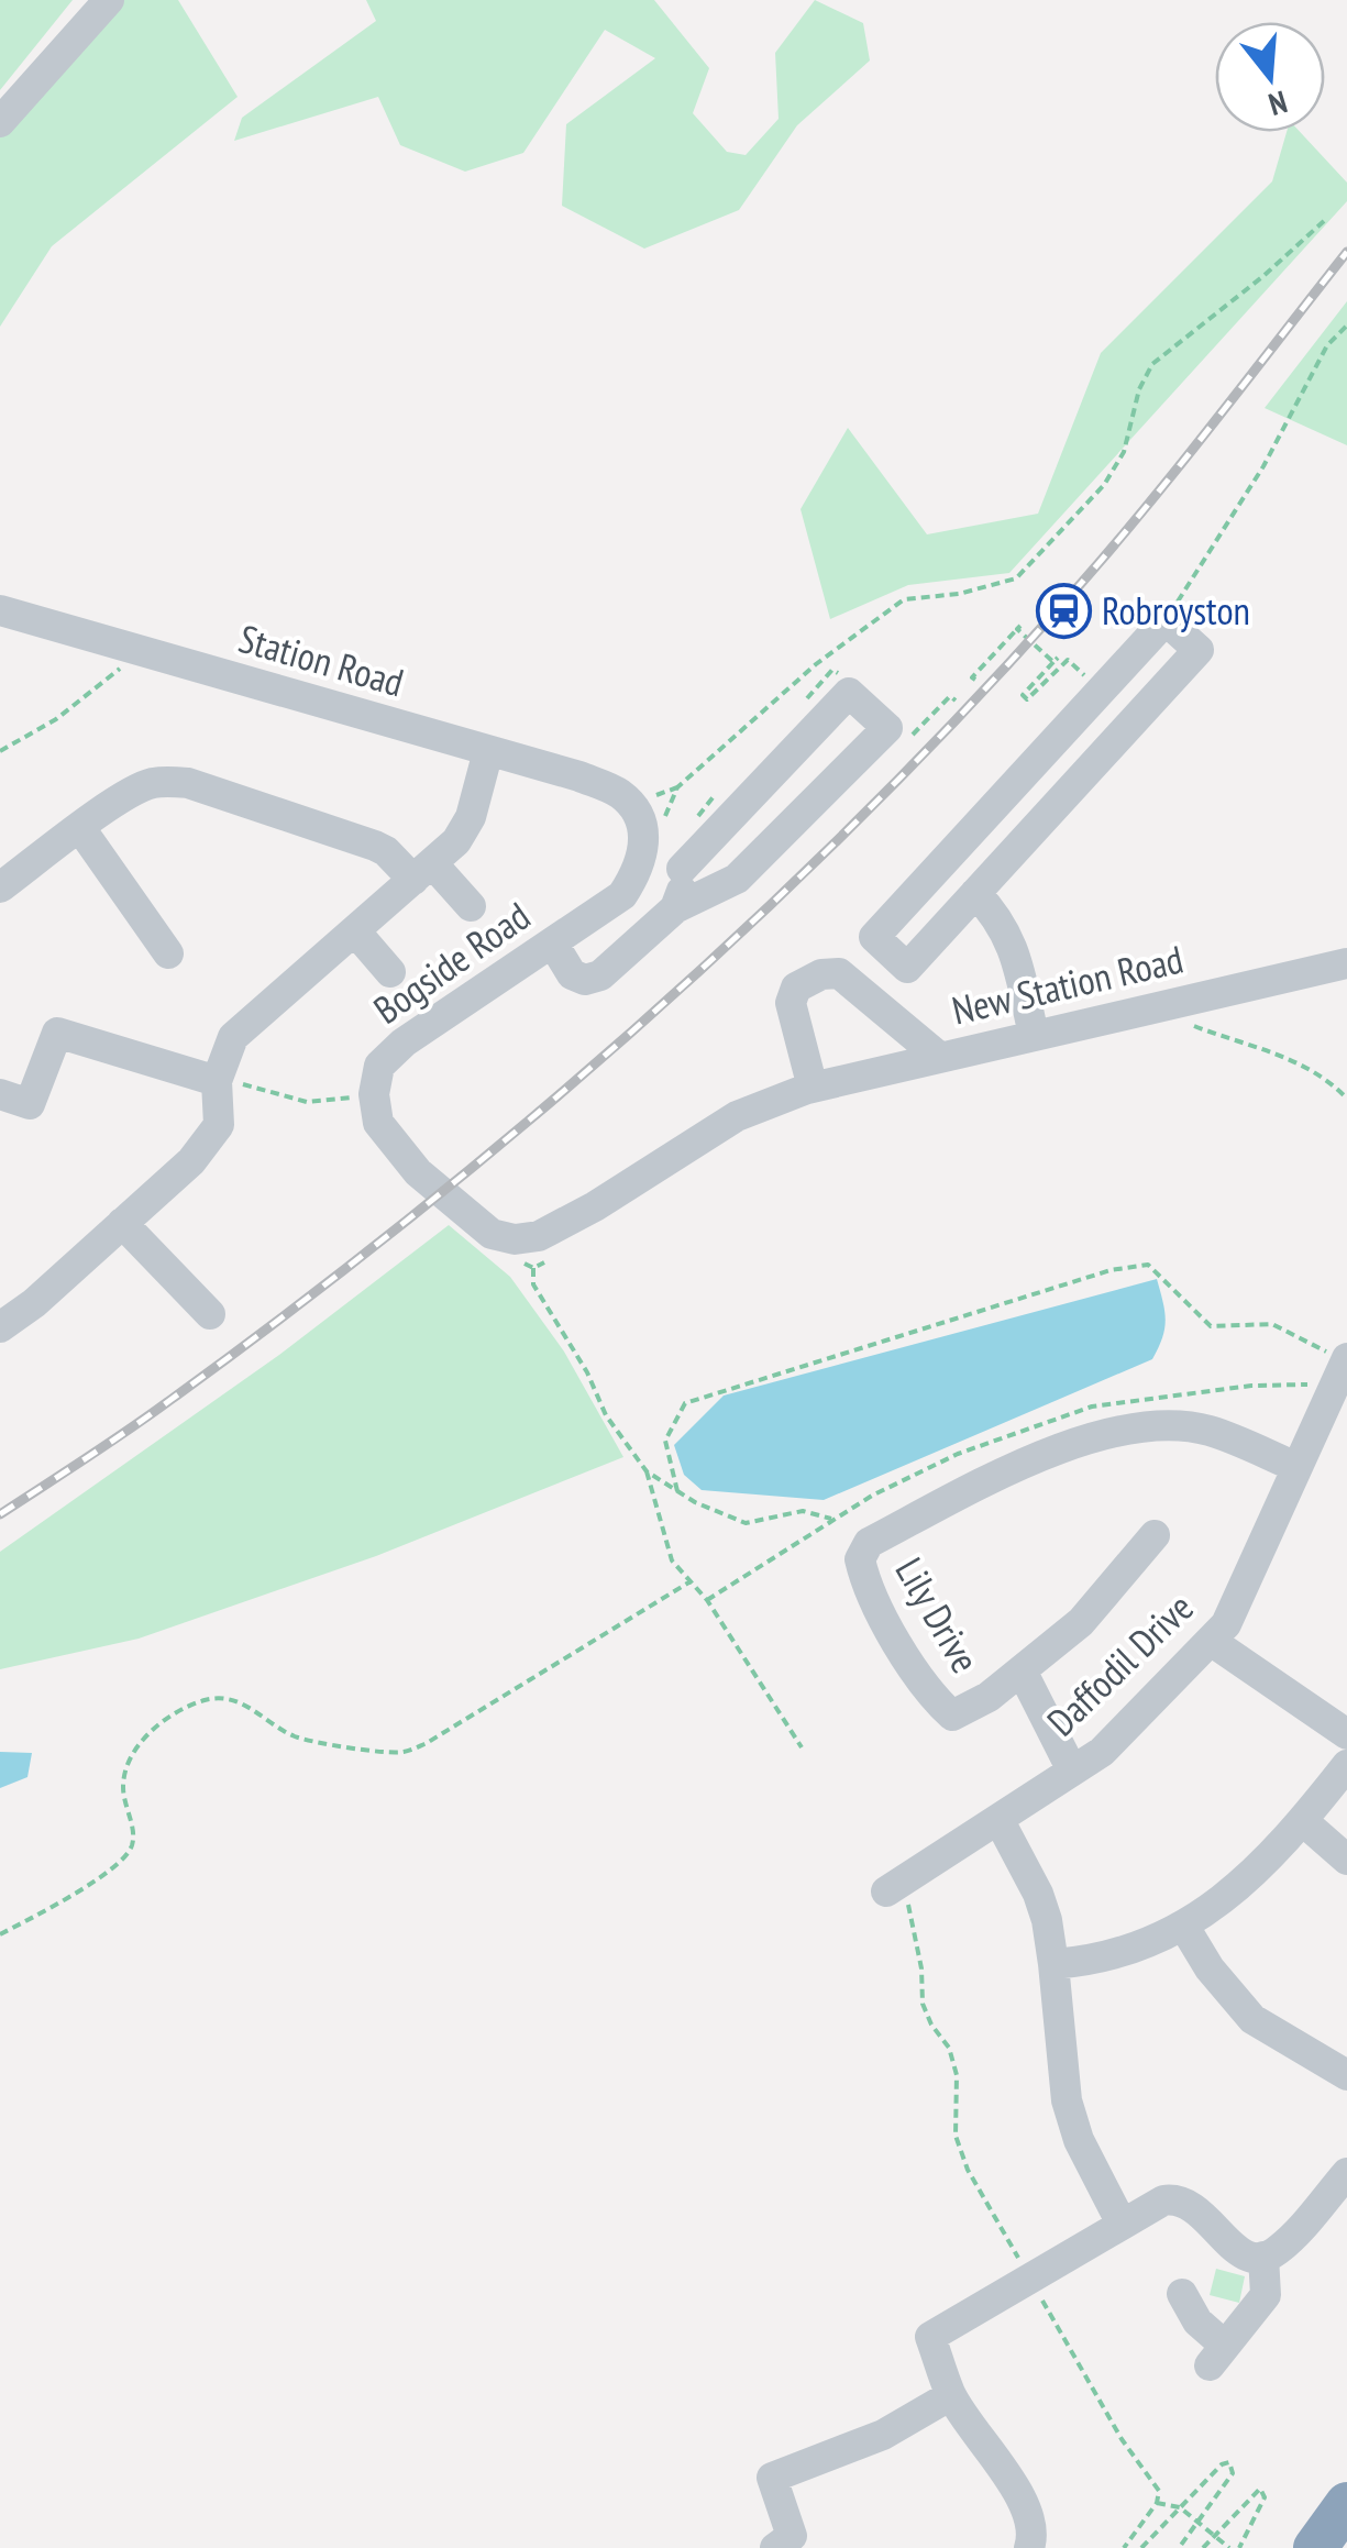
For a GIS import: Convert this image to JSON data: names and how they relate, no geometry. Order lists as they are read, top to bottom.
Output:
{
  "streets": {
    "street": [
      "Station Road",
      "Bogside Road",
      "New Station Road",
      "Lily Drive",
      "Daffodil Drive"
    ]
  },
  "crossings": [
    ["Lily Drive", "Daffodil Drive"]
  ],
  "places": {
    "station": ["Robroyston"]
  },
  "north": "bottom"
}
